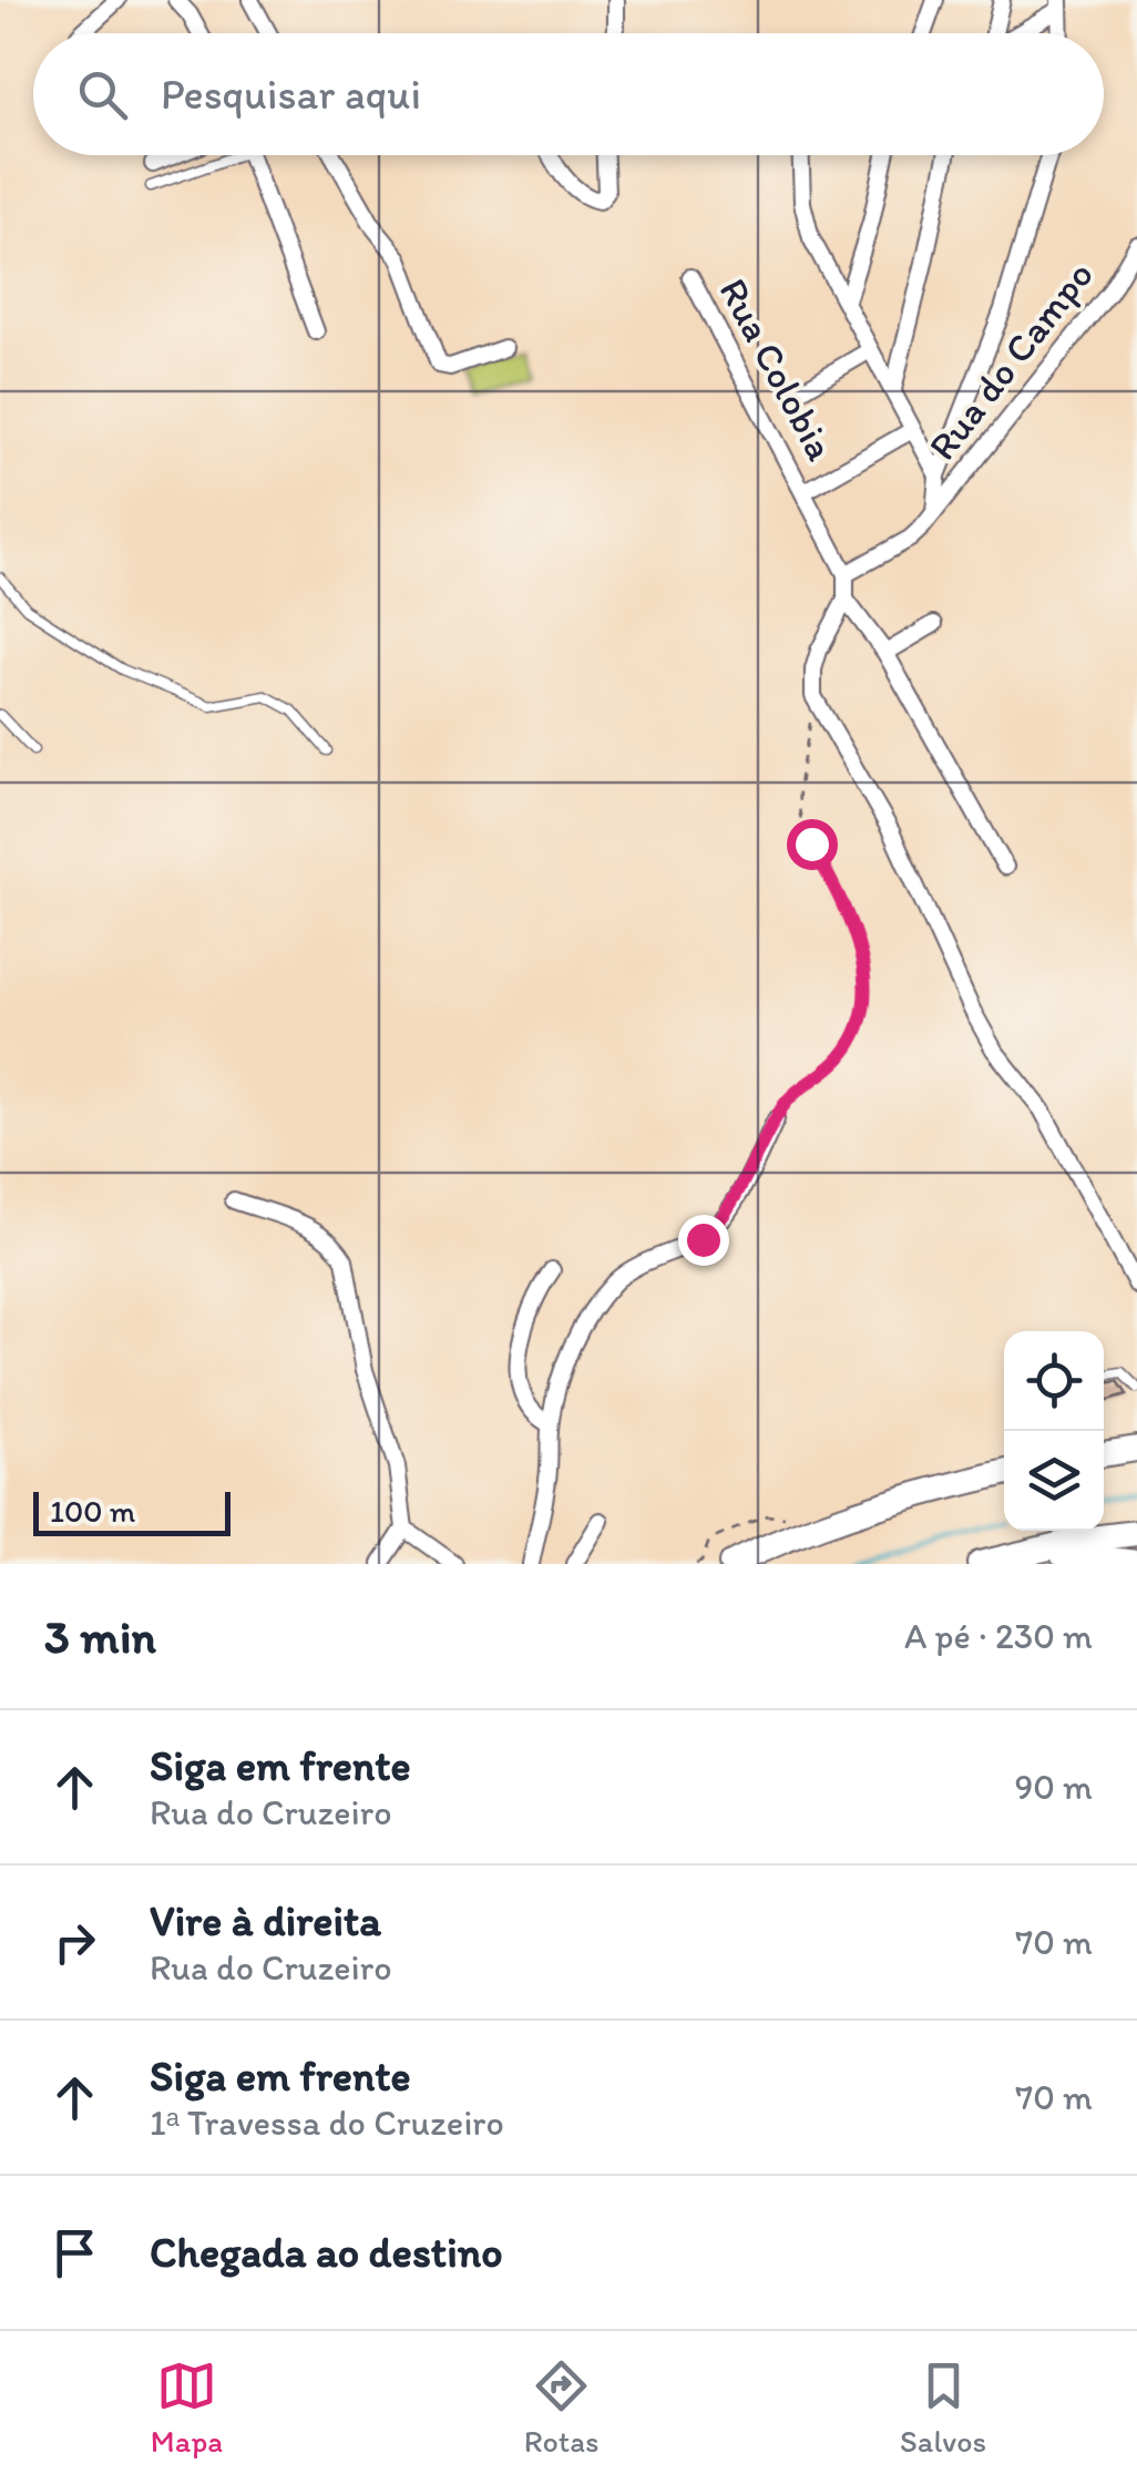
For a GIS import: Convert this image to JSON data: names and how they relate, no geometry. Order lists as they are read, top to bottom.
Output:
{
  "streets": {
    "street": ["Rua do Campo", "Rua Colobia"]
  },
  "crossings": [
    ["Rua do Campo", "Rua Colobia"]
  ],
  "scale_bar": "100 m",
  "page": {
    "search": "Pesquisar aqui",
    "scale": "100 m",
    "heading": ["3 min", "A pé · 230 m"],
    "list": [
      ["Siga em frente", "Rua do Cruzeiro", "90 m"],
      ["Vire à direita", "Rua do Cruzeiro", "70 m"],
      ["Siga em frente", "1ᵃ Travessa do Cruzeiro", "70 m"],
      "Chegada ao destino"
    ],
    "nav": ["Mapa", "Rotas", "Salvos"]
  }
}
